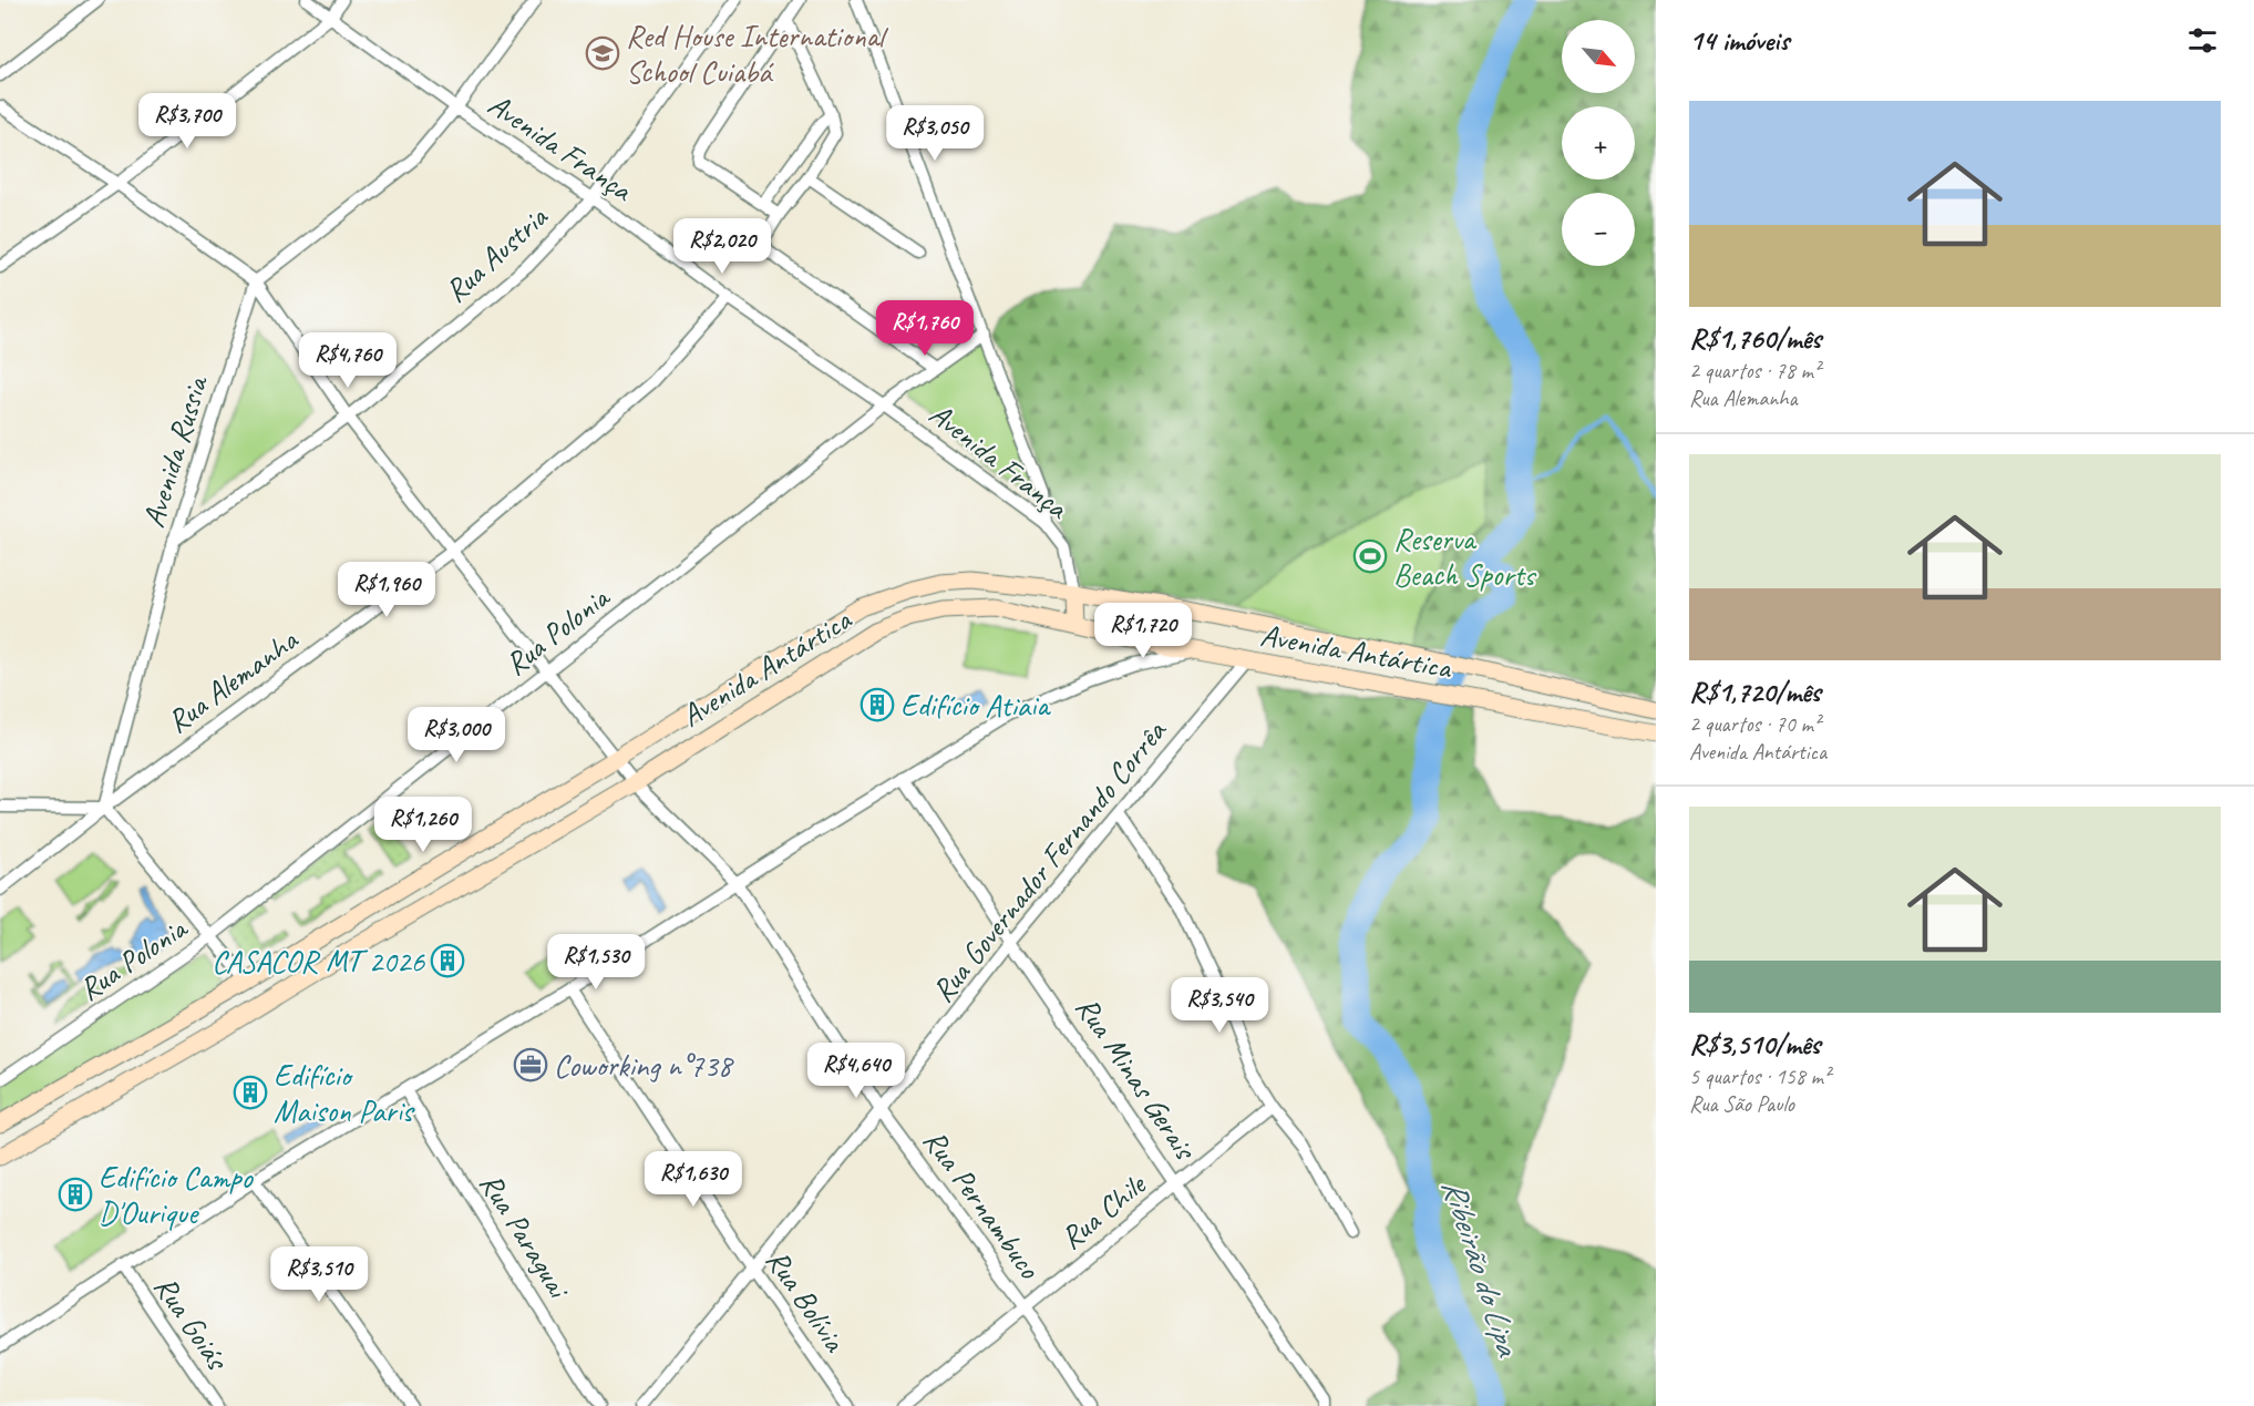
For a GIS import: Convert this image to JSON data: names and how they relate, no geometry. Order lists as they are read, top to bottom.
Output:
{
  "streets": {
    "main road": ["Avenida Antártica"],
    "street": [
      "Avenida França",
      "Rua Austria",
      "Avenida Russia",
      "Rua Polonia",
      "Rua Alemanha",
      "Rua Governador Fernando Corrêa",
      "Rua Minas Gerais",
      "Rua Pernambuco",
      "Rua Chile",
      "Rua Paraguai",
      "Rua Bolívia",
      "Rua Goiás"
    ]
  },
  "crossings": [
    ["Avenida França", "Rua Austria"],
    ["Avenida França", "Rua Polonia"],
    ["Avenida França", "Avenida Antártica"],
    ["Avenida França", "Rua Alemanha"],
    ["Rua Austria", "Avenida Russia"],
    ["Rua Austria", "Rua Pernambuco"],
    ["Avenida Russia", "Rua Alemanha"],
    ["Avenida Russia", "Rua Pernambuco"],
    ["Rua Polonia", "Rua Pernambuco"],
    ["Avenida Antártica", "Rua Governador Fernando Corrêa"],
    ["Avenida Antártica", "Rua Pernambuco"],
    ["Rua Alemanha", "Rua Pernambuco"],
    ["Rua Governador Fernando Corrêa", "Rua Minas Gerais"],
    ["Rua Governador Fernando Corrêa", "Rua Pernambuco"],
    ["Rua Governador Fernando Corrêa", "Rua Bolívia"],
    ["Rua Minas Gerais", "Rua Chile"],
    ["Rua Pernambuco", "Rua Chile"]
  ],
  "water": ["Ribeirão do Lipa"],
  "places": {
    "school or university": ["Red House International School Cuiabá"],
    "sports": ["Reserva Beach Sports"],
    "building": [
      "Edifício Atiaia",
      "CASACOR MT 2026",
      "Edifício Maison Paris",
      "Edifício Campo D'Ourique"
    ],
    "office": ["Coworking n°738"]
  },
  "north": "bottom right",
  "page": {
    "heading": "14 imóveis",
    "map_buttons": ["+", "−"],
    "list": [
      {
        "name": "R$1,760/mês",
        "note": "2 quartos · 78 m² · Rua Alemanha"
      },
      {
        "name": "R$1,720/mês",
        "note": "2 quartos · 70 m² · Avenida Antártica"
      },
      {
        "name": "R$3,510/mês",
        "note": "5 quartos · 158 m² · Rua São Paulo"
      }
    ],
    "price": [
      "R$3,700",
      "R$3,050",
      "R$2,020",
      "R$1,760",
      "R$4,760",
      "R$1,960",
      "R$1,720",
      "R$3,000",
      "R$1,260",
      "R$1,530",
      "R$3,540",
      "R$4,640",
      "R$1,630",
      "R$3,510"
    ]
  }
}
